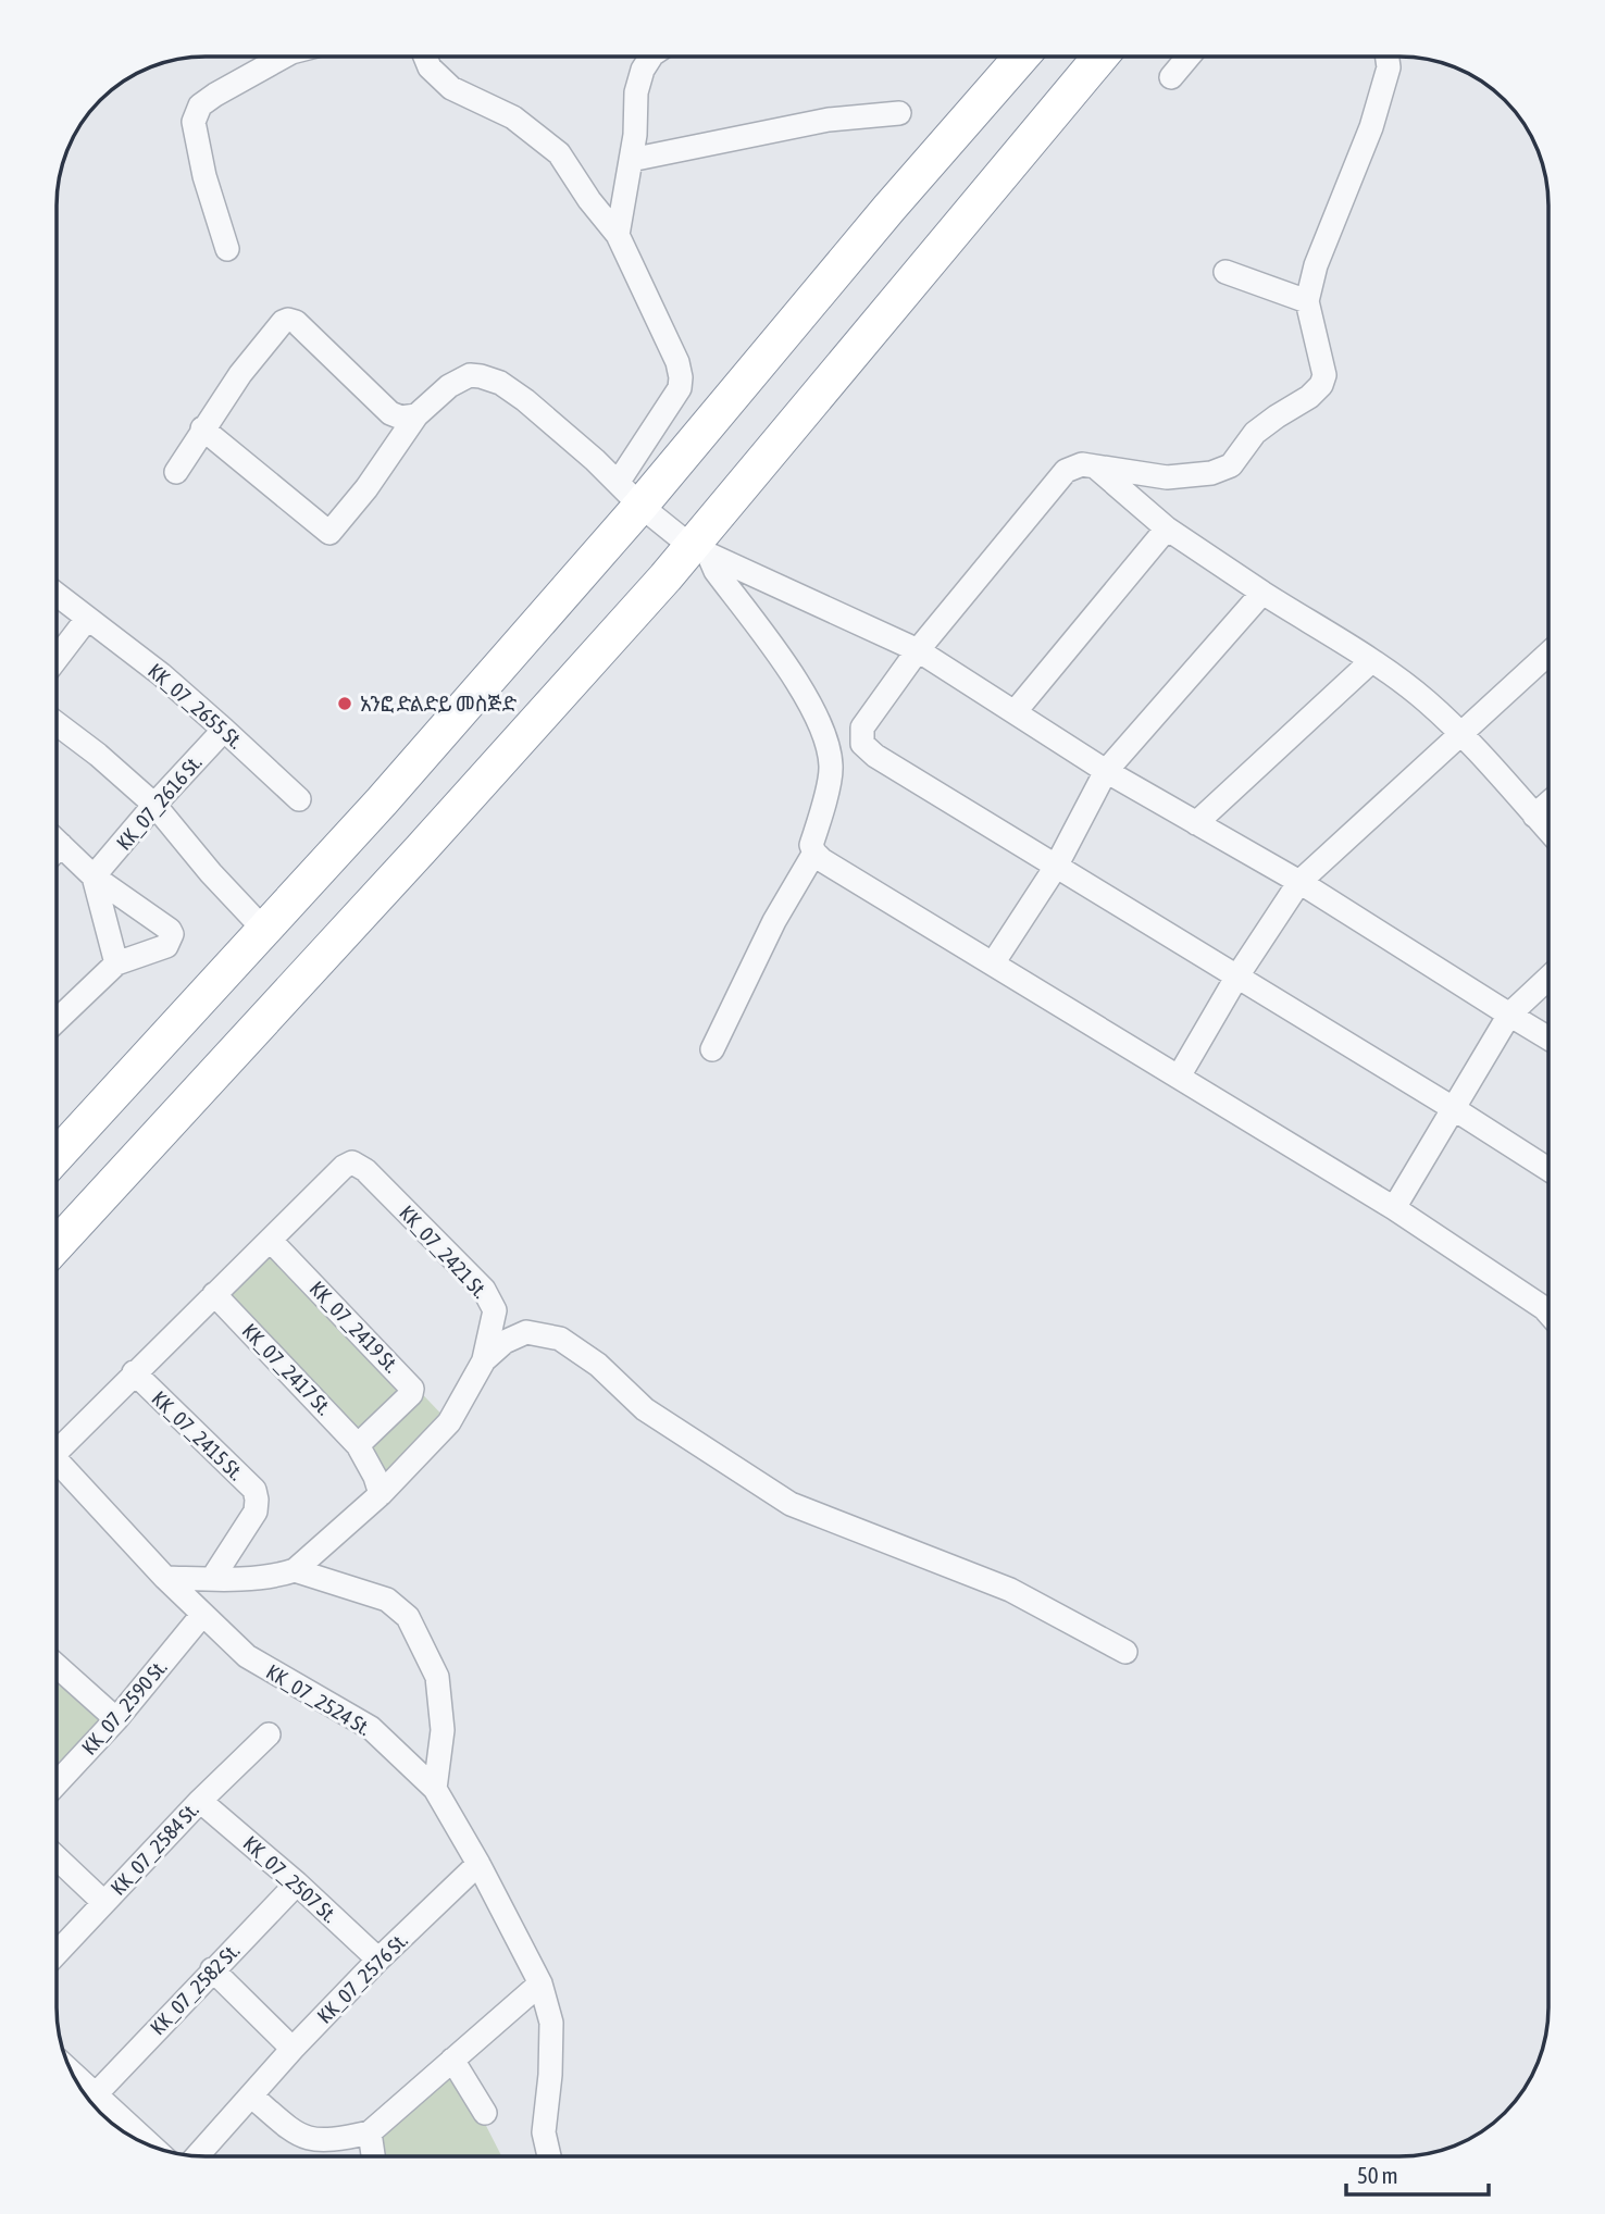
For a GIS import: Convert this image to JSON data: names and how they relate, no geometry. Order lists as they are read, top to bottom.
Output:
{
  "streets": {
    "street": [
      "KK_07_2655 St.",
      "KK_07_2616 St.",
      "KK_07_2421 St.",
      "KK_07_2419 St.",
      "KK_07_2417 St.",
      "KK_07_2415 St.",
      "KK_07_2524 St.",
      "KK_07_2590 St.",
      "KK_07_2584 St.",
      "KK_07_2507 St.",
      "KK_07_2576 St.",
      "KK_07_2582 St."
    ]
  },
  "crossings": [
    ["KK_07_2655 St.", "KK_07_2616 St."],
    ["KK_07_2421 St.", "KK_07_2419 St."],
    ["KK_07_2419 St.", "KK_07_2417 St."],
    ["KK_07_2524 St.", "KK_07_2590 St."],
    ["KK_07_2524 St.", "KK_07_2576 St."],
    ["KK_07_2584 St.", "KK_07_2507 St."],
    ["KK_07_2507 St.", "KK_07_2576 St."],
    ["KK_07_2507 St.", "KK_07_2582 St."]
  ],
  "places": ["አንፎ ድልድይ መስጅድ"],
  "scale_bar": "50 m"
}
